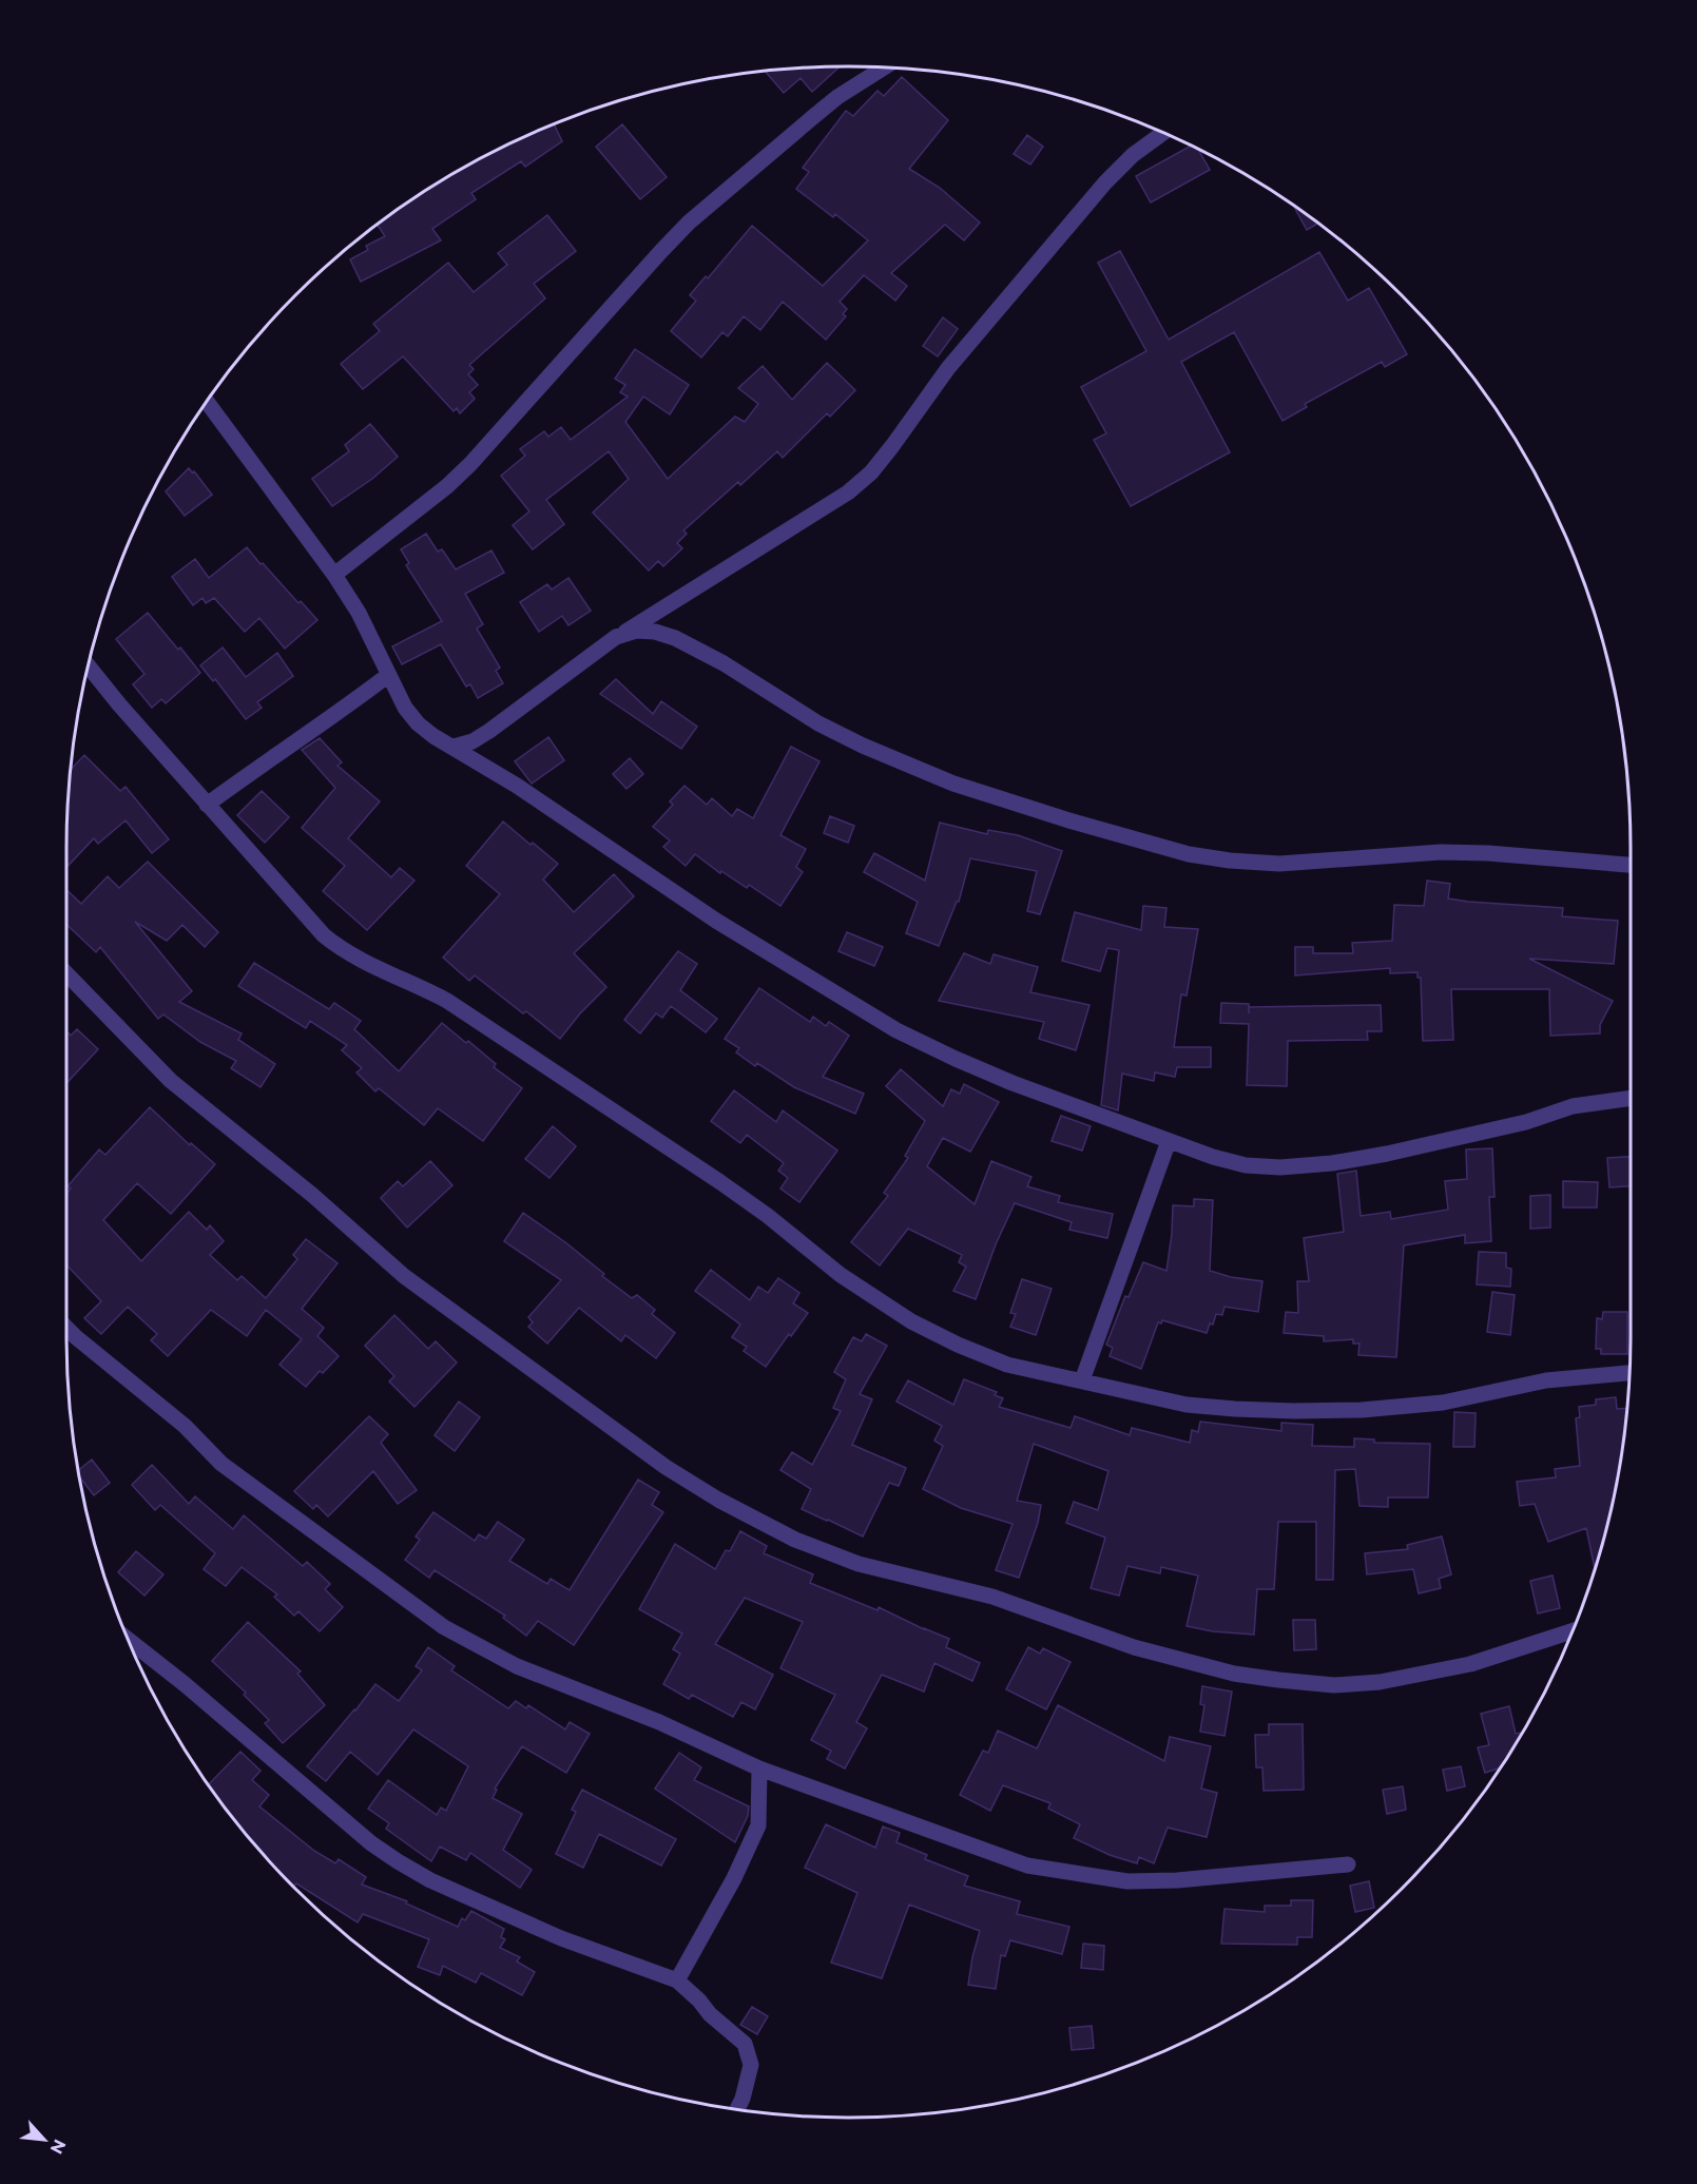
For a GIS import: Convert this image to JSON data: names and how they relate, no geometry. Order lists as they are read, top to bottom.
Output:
{
  "north": "bottom right"
}
